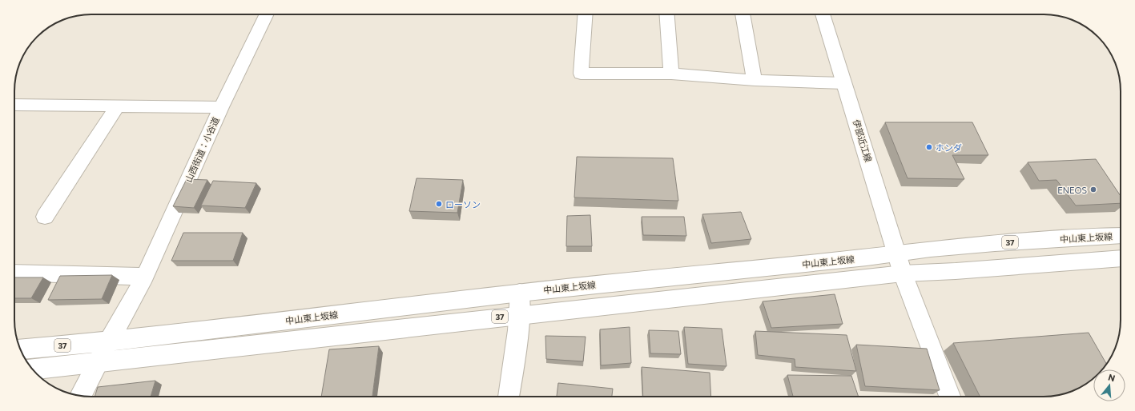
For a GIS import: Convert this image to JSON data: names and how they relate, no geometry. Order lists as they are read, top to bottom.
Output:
{
  "streets": {
    "main road": [
      "伊部近江線",
      "山西街道：小谷道",
      "中山東上坂線",
      "37"
    ]
  },
  "crossings": [
    ["伊部近江線", "中山東上坂線"],
    ["伊部近江線", "37"],
    ["山西街道：小谷道", "中山東上坂線"],
    ["山西街道：小谷道", "37"]
  ],
  "places": ["ホンダ", "ENEOS", "ローソン"],
  "north": "top"
}
